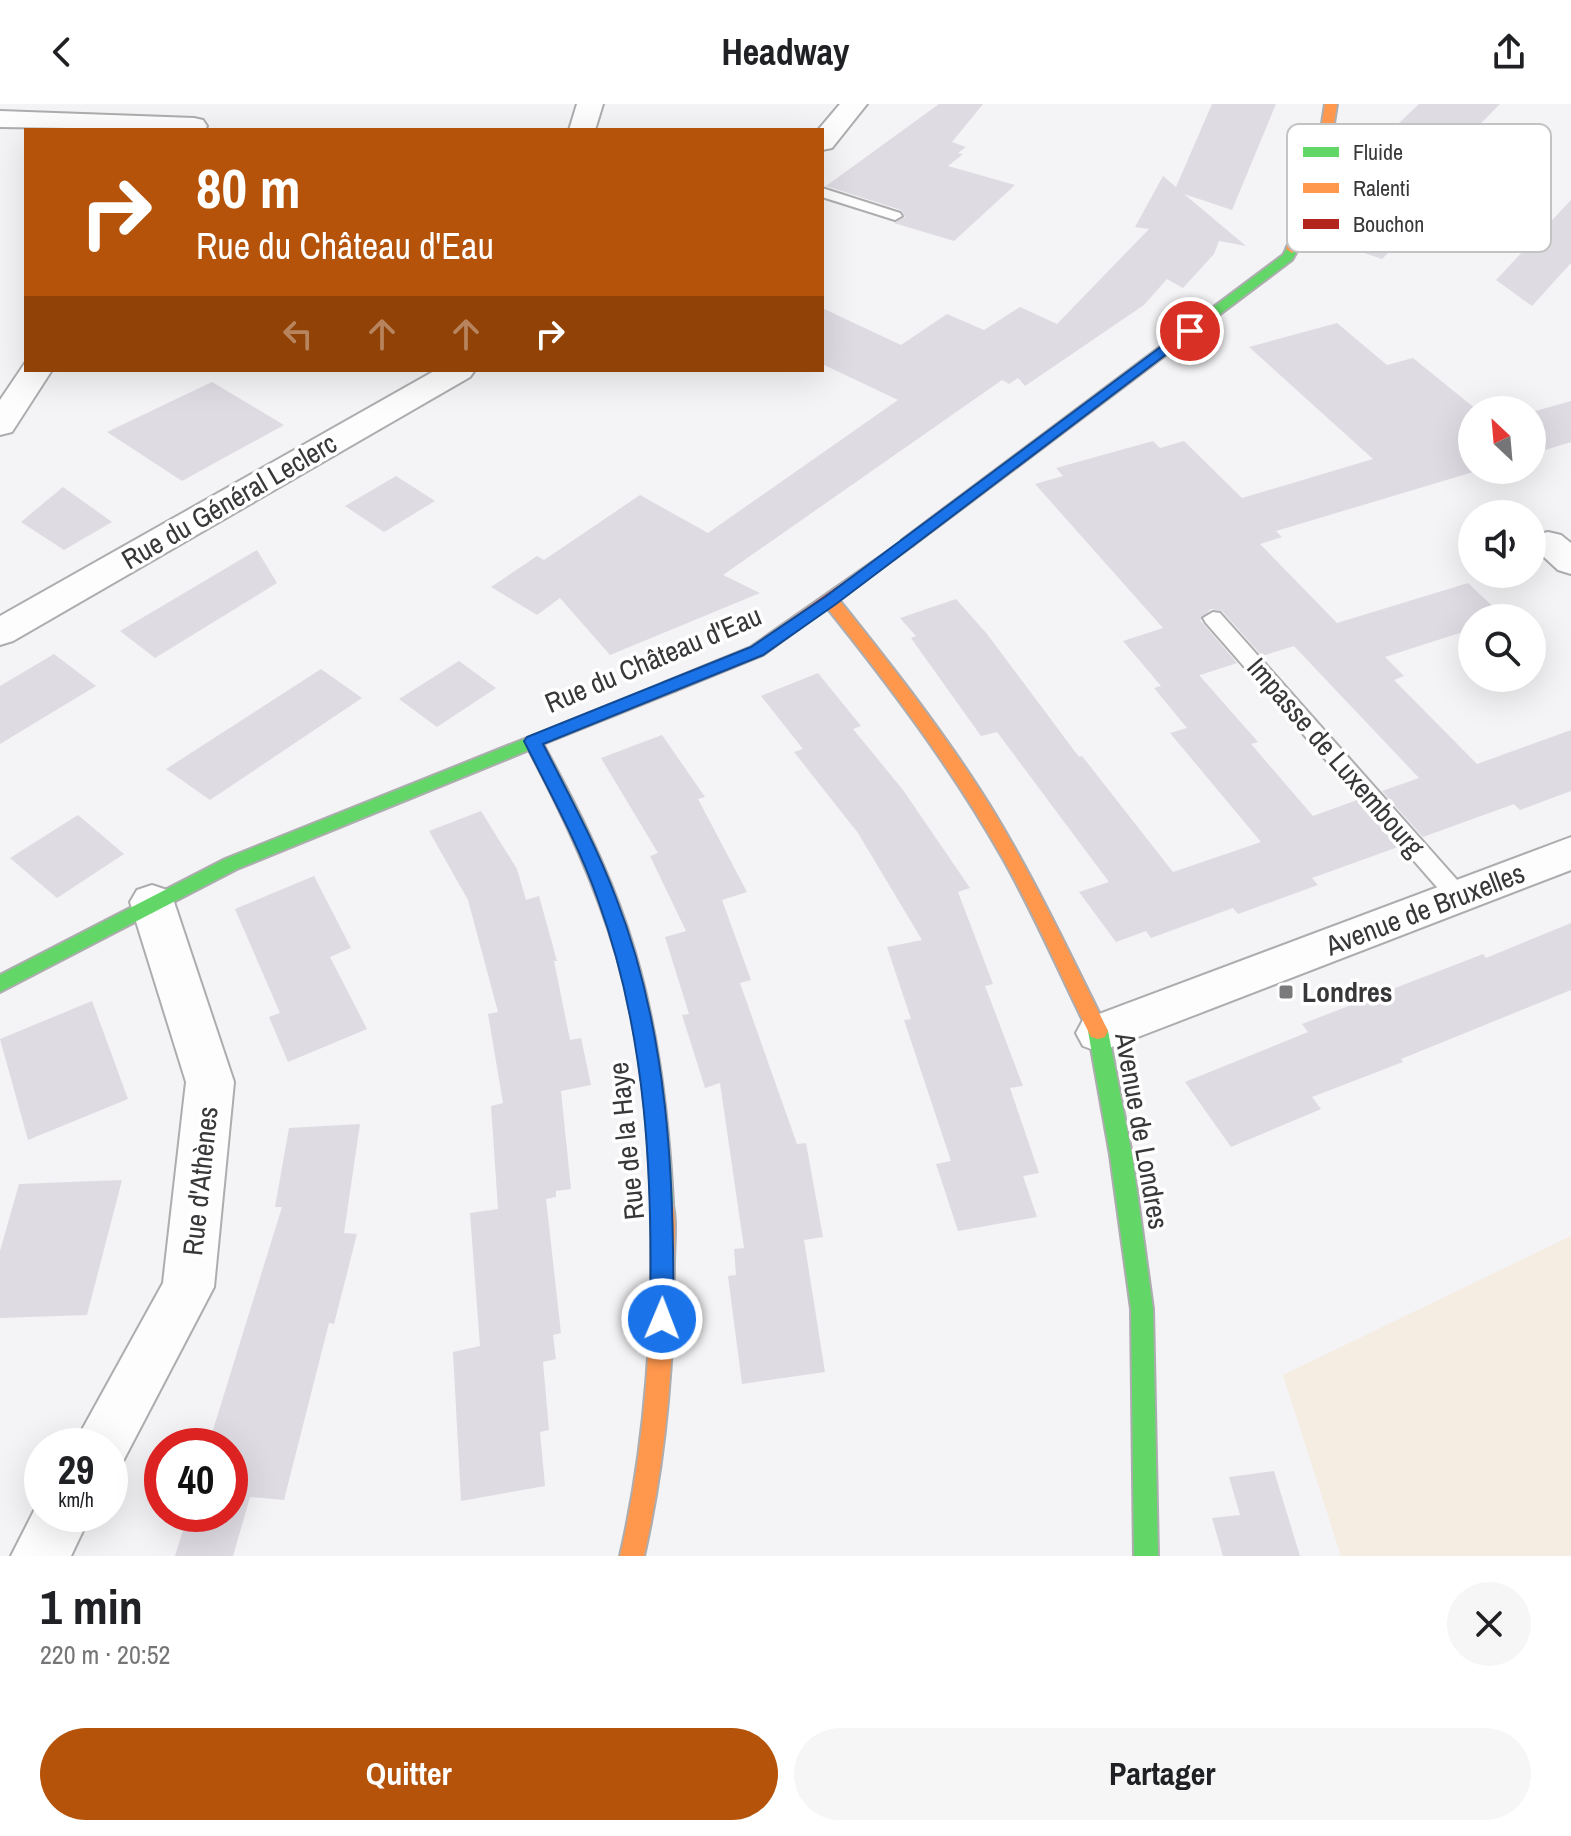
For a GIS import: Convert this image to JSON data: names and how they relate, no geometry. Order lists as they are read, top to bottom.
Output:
{
  "streets": {
    "street": [
      "Rue du Général Leclerc",
      "Rue du Château d'Eau",
      "Avenue de Bruxelles",
      "Avenue de Londres",
      "Rue de la Haye",
      "Rue d'Athènes"
    ],
    "lane": ["Impasse de Luxembourg"]
  },
  "crossings": [
    ["Rue du Château d'Eau", "Avenue de Londres"],
    ["Rue du Château d'Eau", "Rue de la Haye"],
    ["Rue du Château d'Eau", "Rue d'Athènes"],
    ["Impasse de Luxembourg", "Avenue de Bruxelles"],
    ["Avenue de Bruxelles", "Avenue de Londres"]
  ],
  "places": {
    "transit": ["Londres"]
  },
  "legend": ["Fluide", "Ralenti", "Bouchon"],
  "north": "top left",
  "page": {
    "header": "Headway",
    "turn": ["80 m", "Rue du Château d'Eau"],
    "speed": "29 km/h",
    "limit": "40",
    "heading": ["1 min", "220 m · 20:52"],
    "buttons": ["Quitter", "Partager"]
  }
}
